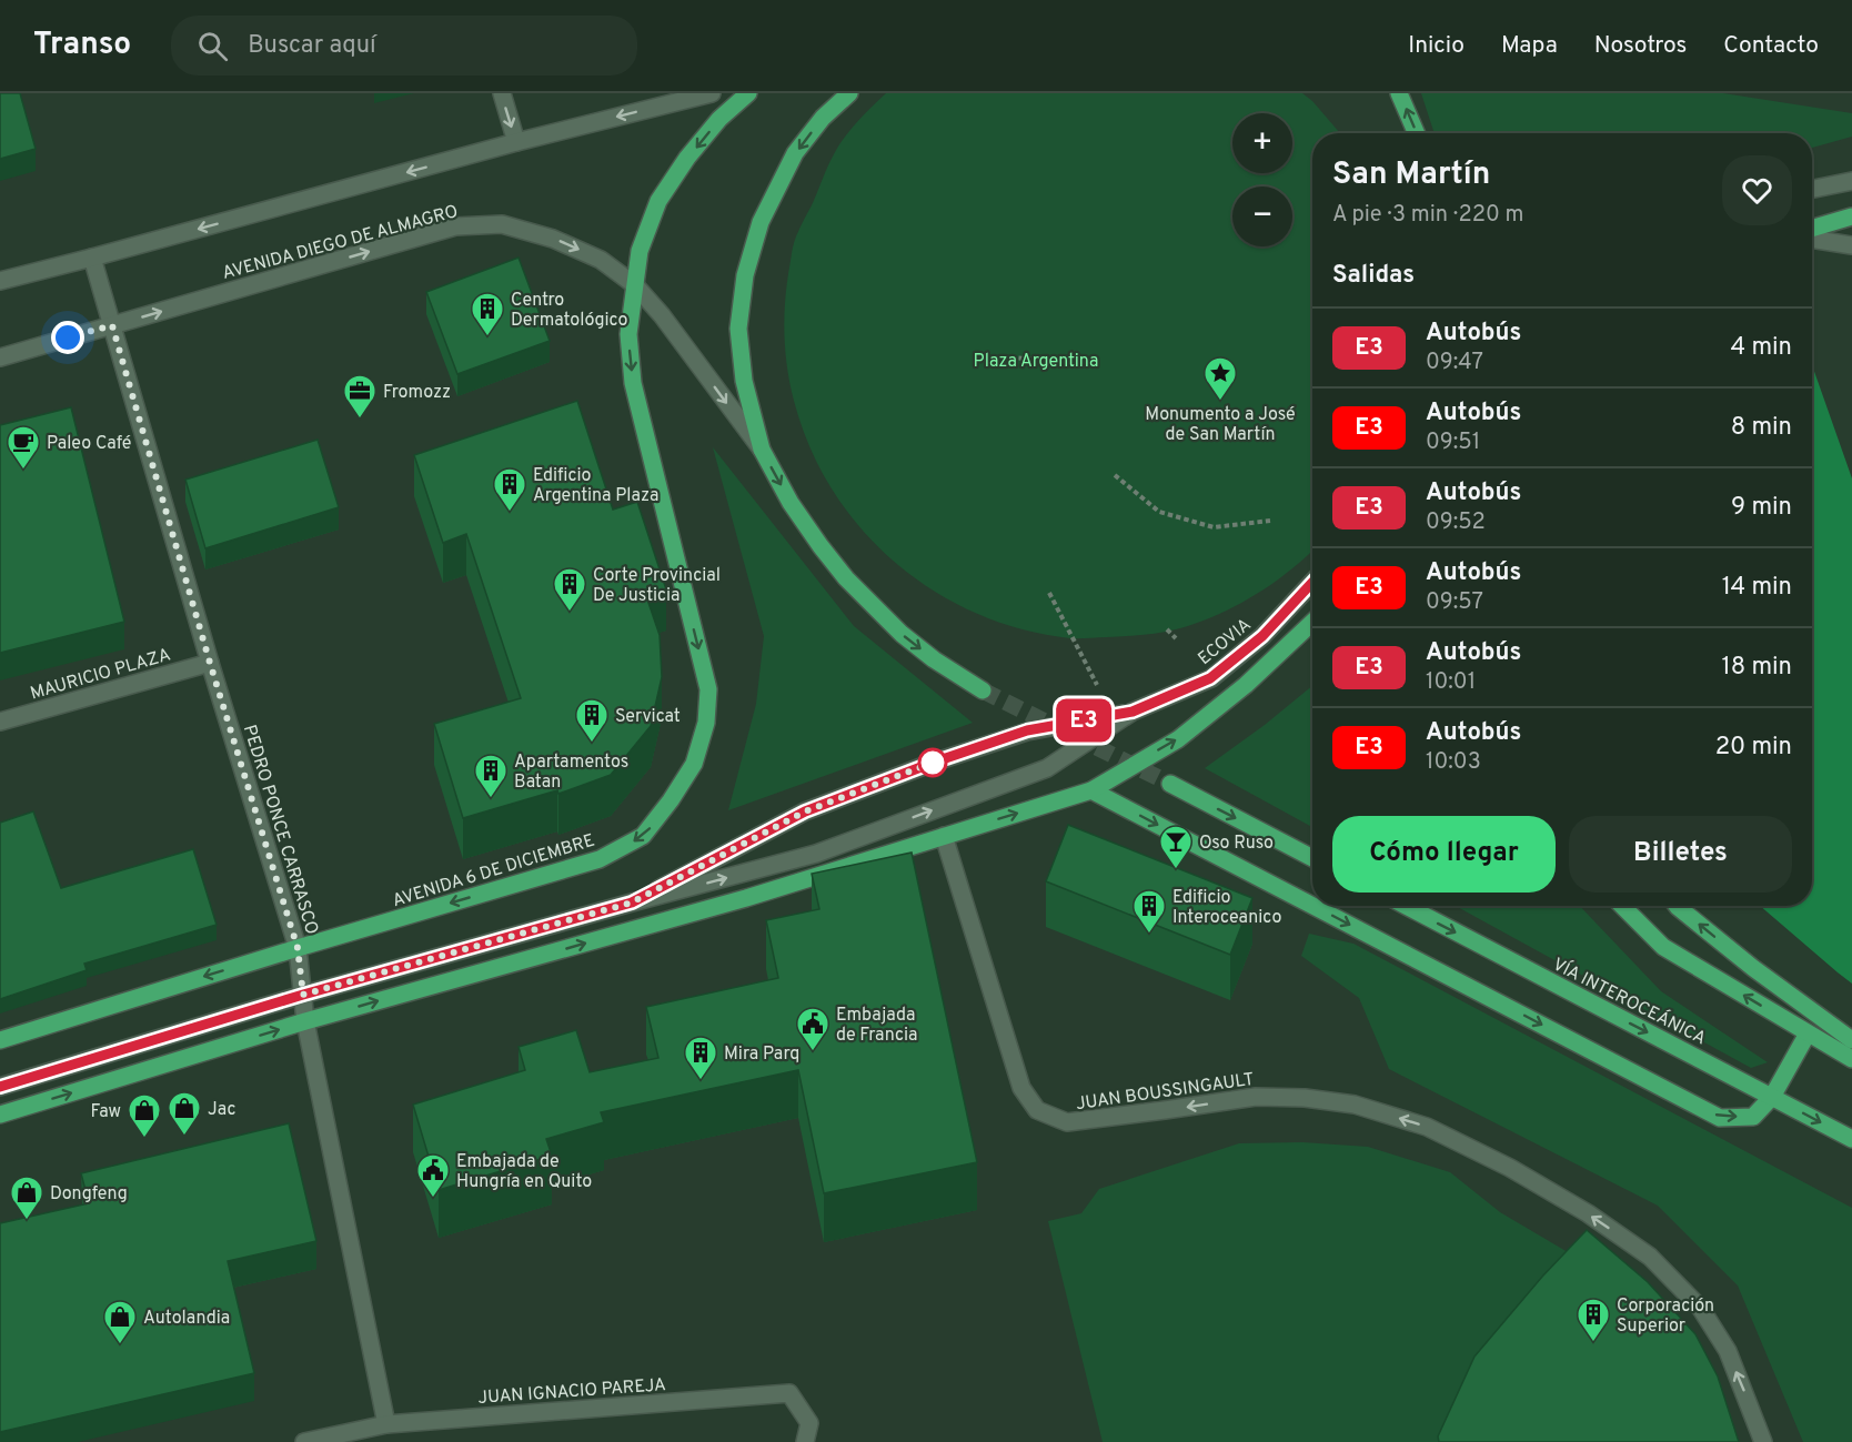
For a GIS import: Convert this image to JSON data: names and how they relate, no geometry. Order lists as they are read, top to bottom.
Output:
{
  "streets": {
    "main road": [
      "AVENIDA DIEGO DE ALMAGRO",
      "ECOVIA",
      "MAURICIO PLAZA",
      "PEDRO PONCE CARRASCO",
      "AVENIDA 6 DE DICIEMBRE",
      "VÍA INTEROCEÁNICA",
      "JUAN BOUSSINGAULT",
      "JUAN IGNACIO PAREJA"
    ]
  },
  "crossings": [
    ["AVENIDA DIEGO DE ALMAGRO", "PEDRO PONCE CARRASCO"],
    ["AVENIDA DIEGO DE ALMAGRO", "AVENIDA 6 DE DICIEMBRE"],
    ["MAURICIO PLAZA", "PEDRO PONCE CARRASCO"],
    ["PEDRO PONCE CARRASCO", "AVENIDA 6 DE DICIEMBRE"],
    ["PEDRO PONCE CARRASCO", "JUAN IGNACIO PAREJA"]
  ],
  "one_way": ["AVENIDA DIEGO DE ALMAGRO", "AVENIDA 6 DE DICIEMBRE", "JUAN BOUSSINGAULT"],
  "parks": ["Plaza Argentina"],
  "places": {
    "building": [
      "Centro Dermatológico",
      "Edificio Argentina Plaza",
      "Corte Provincial De Justicia",
      "Servicat",
      "Apartamentos Batan",
      "Edificio Interoceanico",
      "Mira Parq",
      "Corporación Superior"
    ],
    "place": ["Monumento a José de San Martín"],
    "office": ["Fromozz"],
    "cafe": ["Paleo Café"],
    "bar": ["Oso Ruso"],
    "public building": ["Embajada de Francia", "Embajada de Hungría en Quito"],
    "shop": [
      "Jac",
      "Faw",
      "Dongfeng",
      "Autolandia"
    ]
  },
  "lines": ["bus line E3"],
  "page": {
    "header": "Transo",
    "search": "Buscar aquí",
    "nav": [
      "Inicio",
      "Mapa",
      "Nosotros",
      "Contacto"
    ],
    "on_map": "E3",
    "map_buttons": ["+", "−"],
    "heading": [
      ["San Martín", "A pie · 3 min · 220 m"],
      "Salidas"
    ],
    "list": [
      {
        "mark": "E3",
        "name": "Autobús",
        "note": "09:47",
        "value": "4 min"
      },
      {
        "mark": "E3",
        "name": "Autobús",
        "note": "09:51",
        "value": "8 min"
      },
      {
        "mark": "E3",
        "name": "Autobús",
        "note": "09:52",
        "value": "9 min"
      },
      {
        "mark": "E3",
        "name": "Autobús",
        "note": "09:57",
        "value": "14 min"
      },
      {
        "mark": "E3",
        "name": "Autobús",
        "note": "10:01",
        "value": "18 min"
      },
      {
        "mark": "E3",
        "name": "Autobús",
        "note": "10:03",
        "value": "20 min"
      }
    ],
    "buttons": ["Cómo llegar", "Billetes"]
  }
}
